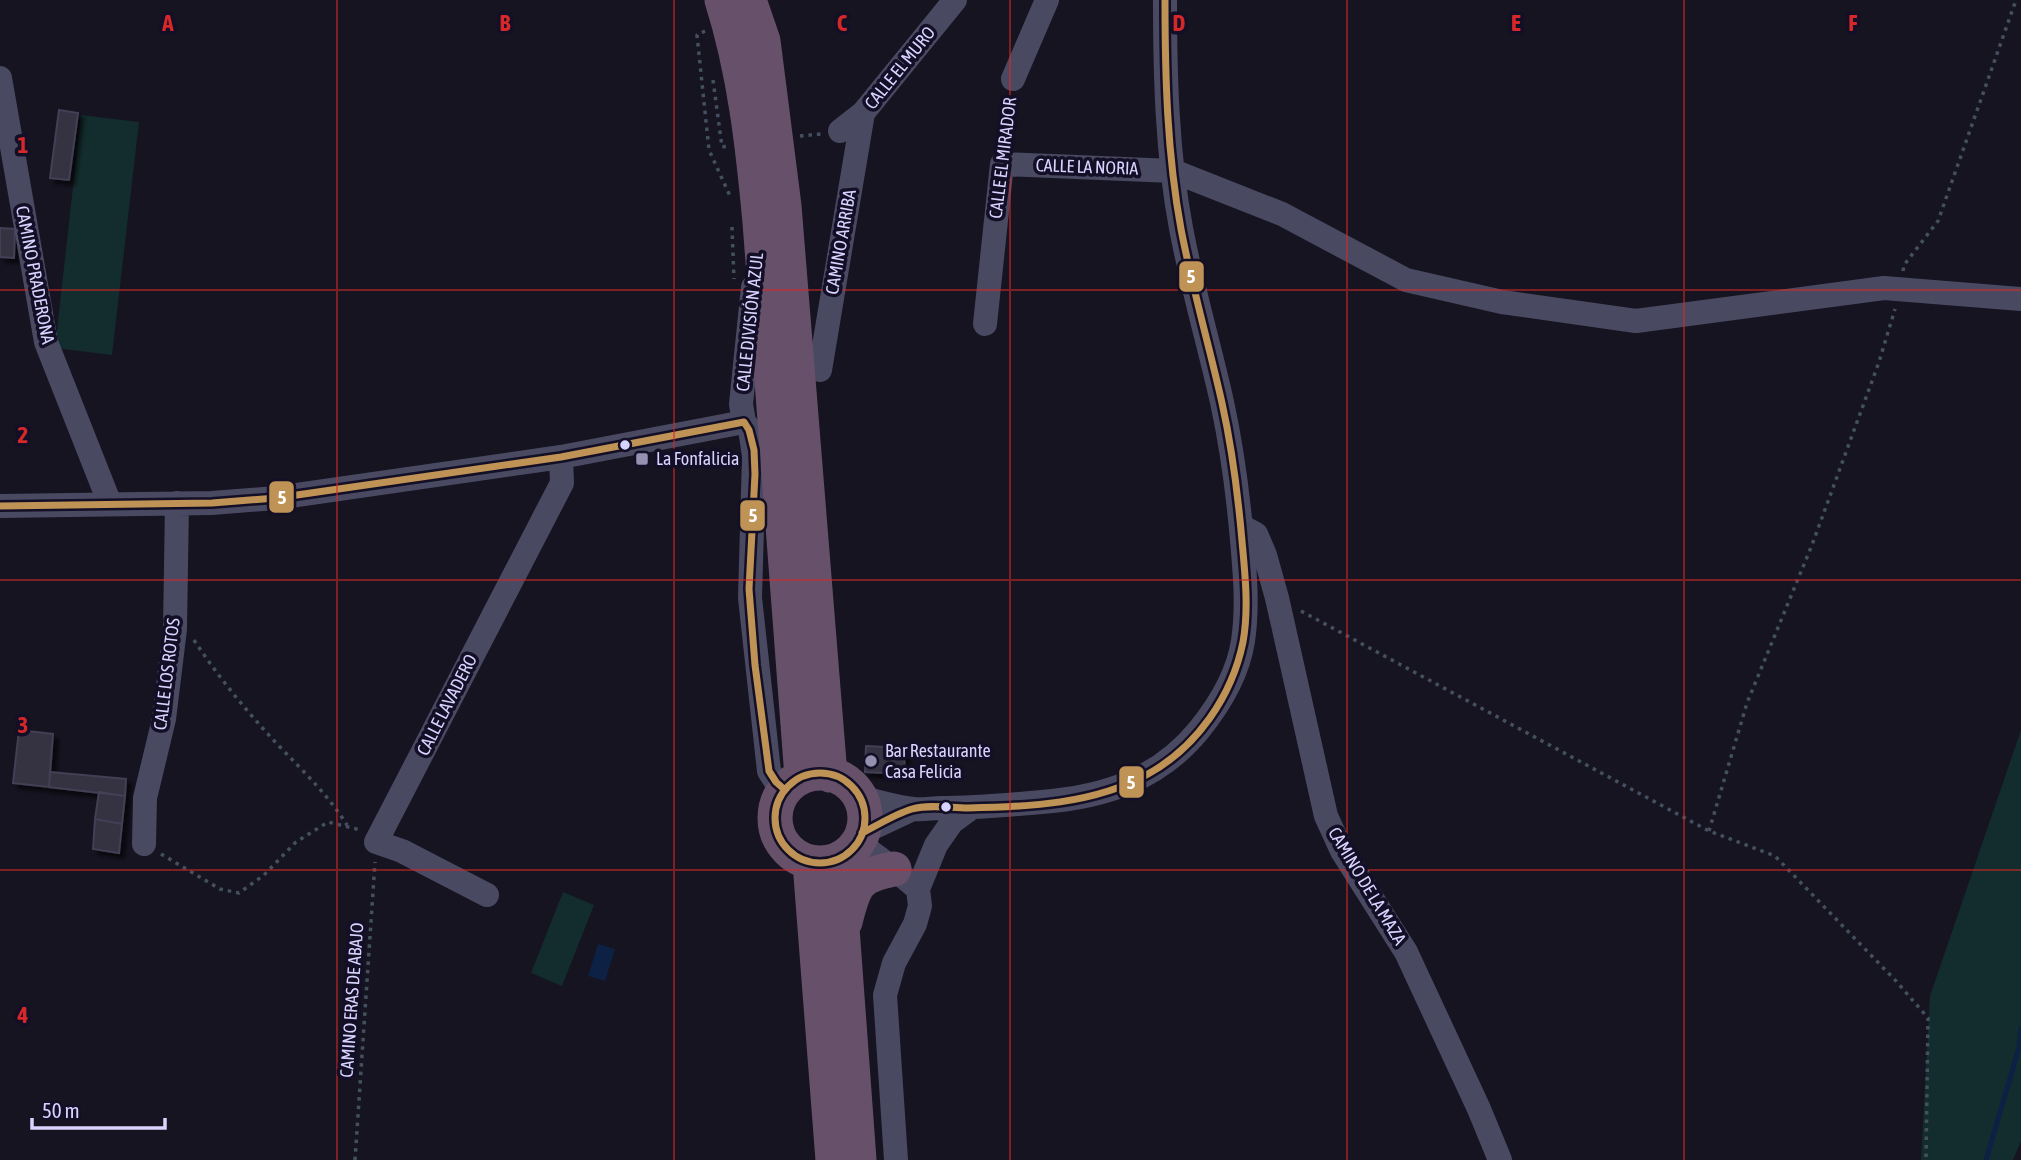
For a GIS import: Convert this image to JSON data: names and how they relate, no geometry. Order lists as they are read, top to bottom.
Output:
{
  "streets": {
    "street": [
      "CALLE EL MURO",
      "CALLE EL MIRADOR",
      "CALLE LA NORIA",
      "CAMINO ARRIBA",
      "CAMINO PRADERONA",
      "CALLE DIVISIÓN AZUL",
      "CALLE LOS ROTOS",
      "CALLE LAVADERO",
      "CAMINO DE LA MAZA"
    ],
    "path": ["CAMINO ERAS DE ABAJO"]
  },
  "crossings": [
    ["CALLE EL MURO", "CAMINO ARRIBA"],
    ["CALLE EL MIRADOR", "CALLE LA NORIA"],
    ["CALLE LAVADERO", "CAMINO ERAS DE ABAJO"]
  ],
  "places": {
    "transit": ["La Fonfalicia"],
    "other": ["Bar Restaurante Casa Felicia"]
  },
  "lines": ["transit line 5"],
  "scale_bar": "50 m",
  "grid": {
    "columns": [
      "A",
      "B",
      "C",
      "D",
      "E",
      "F"
    ],
    "rows": [
      "1",
      "2",
      "3",
      "4"
    ]
  }
}
